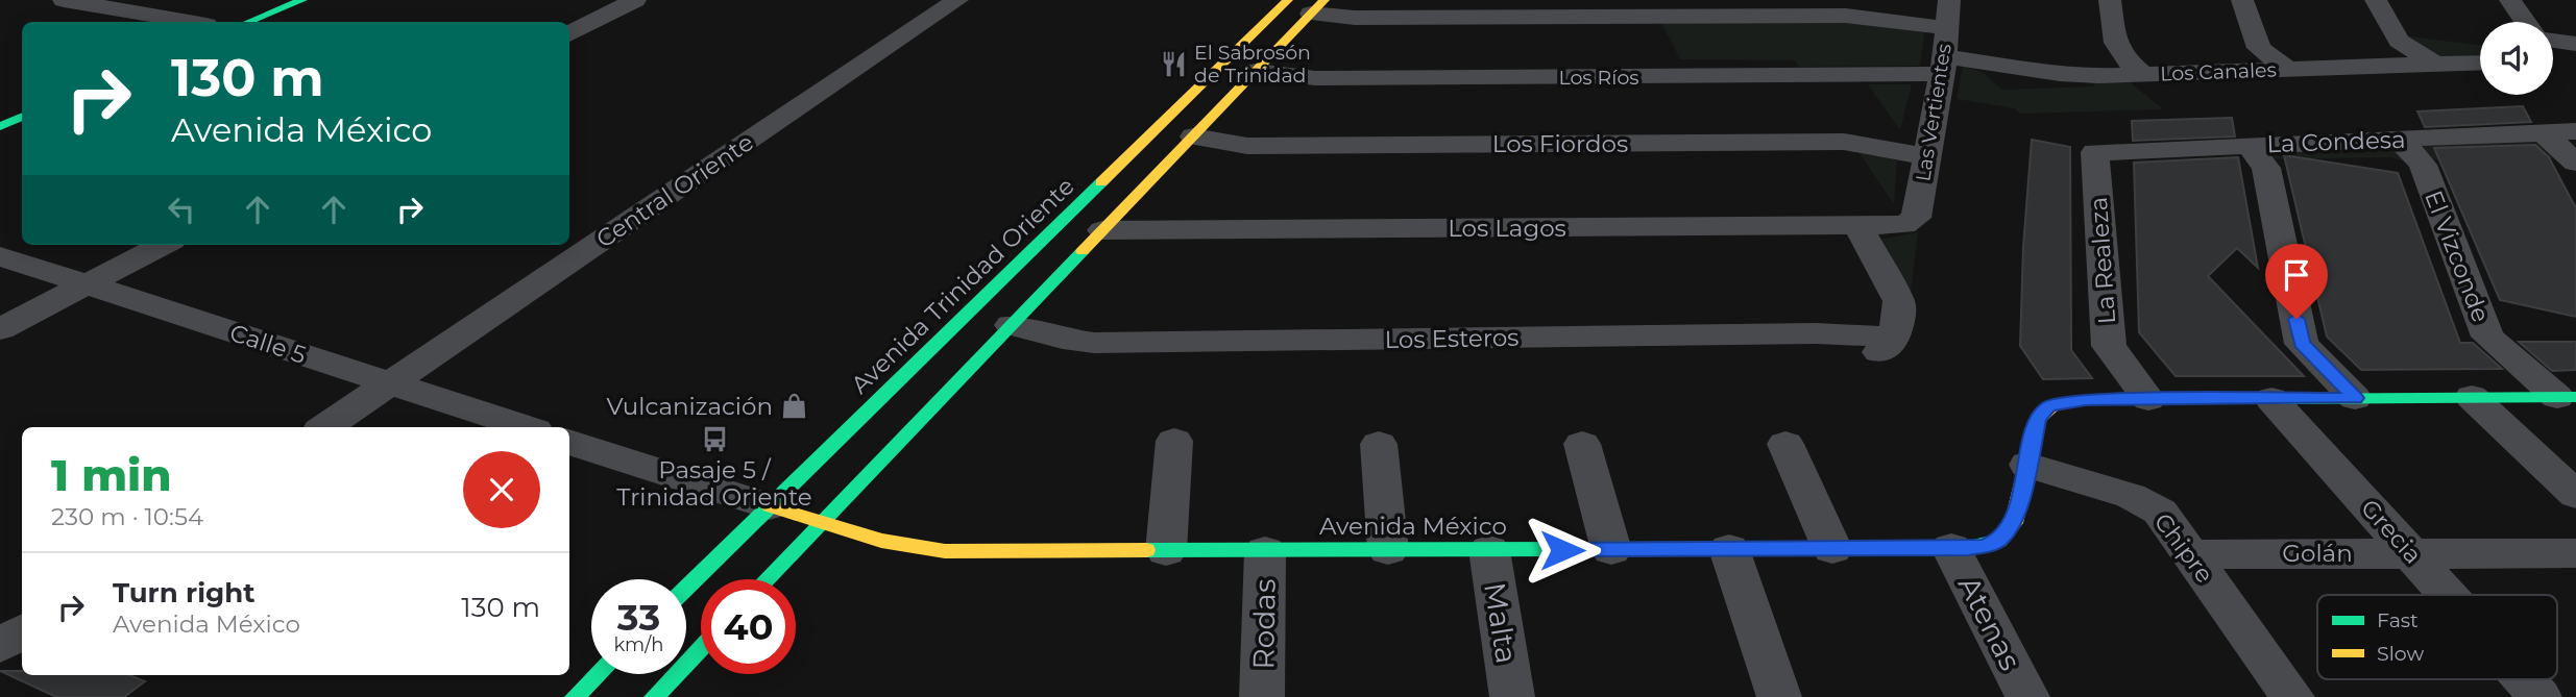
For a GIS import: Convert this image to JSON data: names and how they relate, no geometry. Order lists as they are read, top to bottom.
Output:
{
  "streets": {
    "main road": ["Avenida Trinidad Oriente", "Avenida México"],
    "street": [
      "Los Canales",
      "Los Ríos",
      "Las Vertientes",
      "La Condesa",
      "Los Fiordos",
      "Central Oriente",
      "Los Lagos",
      "El Vizconde",
      "La Realeza",
      "Los Esteros",
      "Calle 5",
      "Grecia",
      "Chipre",
      "Golán",
      "Malta",
      "Atenas",
      "Rodas"
    ]
  },
  "crossings": [
    ["Los Canales", "Los Ríos"],
    ["Los Canales", "Las Vertientes"],
    ["Los Ríos", "Las Vertientes"],
    ["Las Vertientes", "Los Fiordos"],
    ["Las Vertientes", "Los Lagos"],
    ["La Condesa", "El Vizconde"],
    ["La Condesa", "La Realeza"],
    ["Central Oriente", "Calle 5"],
    ["Los Lagos", "Los Esteros"],
    ["El Vizconde", "Avenida México"],
    ["La Realeza", "Avenida México"],
    ["Avenida Trinidad Oriente", "Avenida México"],
    ["Avenida México", "Grecia"],
    ["Avenida México", "Chipre"],
    ["Avenida México", "Malta"],
    ["Avenida México", "Atenas"],
    ["Avenida México", "Rodas"],
    ["Grecia", "Golán"],
    ["Chipre", "Golán"]
  ],
  "places": {
    "restaurant": ["El Sabrosón de Trinidad"],
    "shop": ["Vulcanización"],
    "bus stop": ["Pasaje 5 / Trinidad Oriente"]
  },
  "legend": ["Fast", "Slow"],
  "page": {
    "turn": ["130 m", "Avenida México"],
    "heading": ["1 min", "230 m · 10:54"],
    "list": [
      {
        "name": "Turn right",
        "note": "Avenida México",
        "value": "130 m"
      }
    ],
    "speed": "33 km/h",
    "limit": "40"
  }
}
